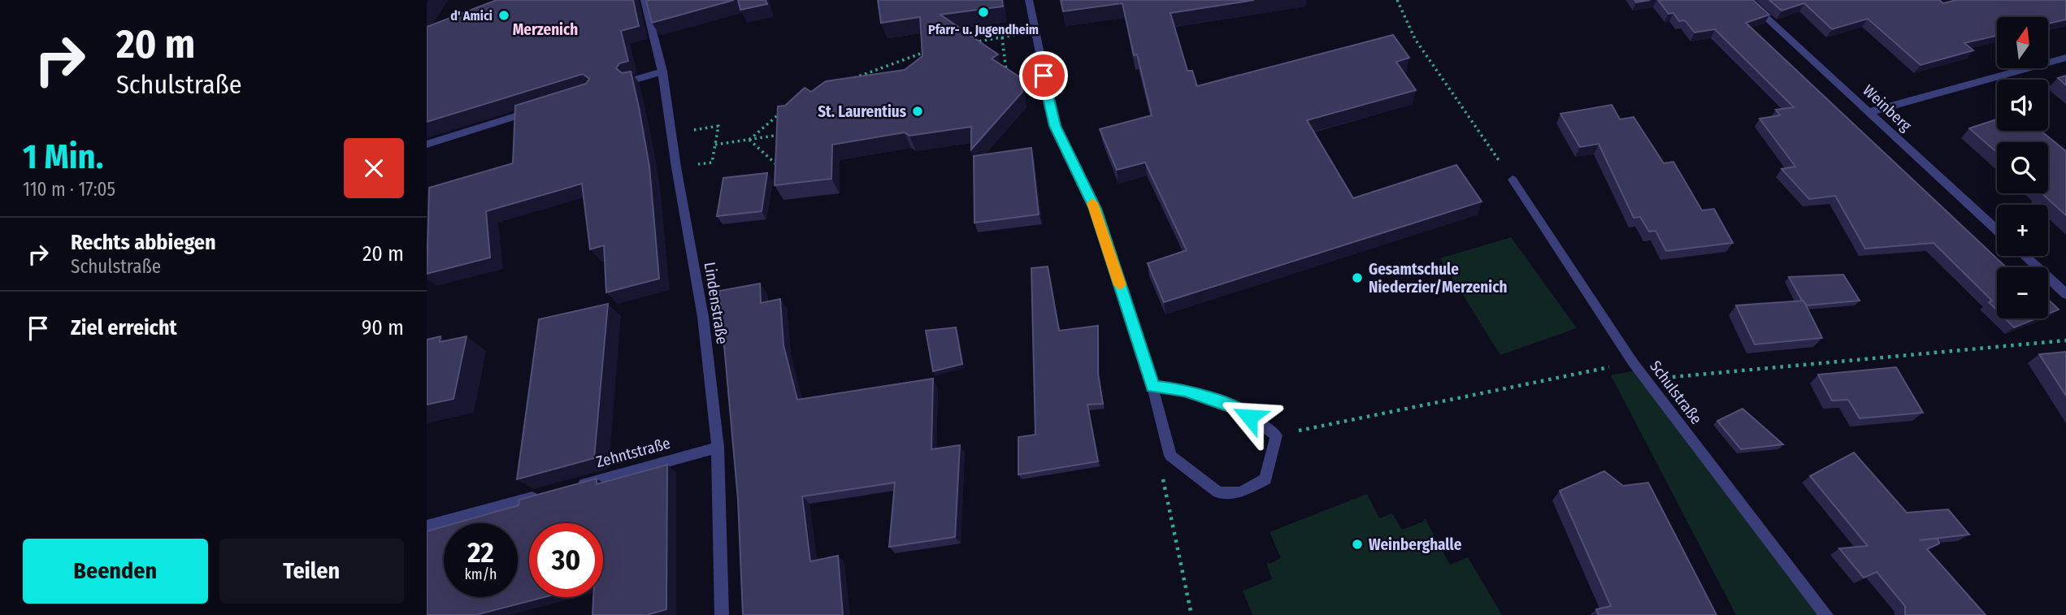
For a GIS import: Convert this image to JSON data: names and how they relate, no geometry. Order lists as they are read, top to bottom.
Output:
{
  "streets": {
    "street": [
      "Weinberg",
      "Lindenstraße",
      "Schulstraße",
      "Zehntstraße"
    ]
  },
  "crossings": [
    ["Lindenstraße", "Zehntstraße"]
  ],
  "districts": ["Merzenich"],
  "places": [
    "Pfarr- u. Jugendheim",
    "d' Amici",
    "St. Laurentius",
    "Gesamtschule Niederzier/Merzenich",
    "Weinberghalle"
  ],
  "north": "top",
  "page": {
    "turn": ["20 m", "Schulstraße"],
    "map_buttons": ["+", "−"],
    "heading": ["1 Min.", "110 m · 17:05"],
    "list": [
      {
        "name": "Rechts abbiegen",
        "note": "Schulstraße",
        "value": "20 m"
      },
      {
        "name": "Ziel erreicht",
        "value": "90 m"
      }
    ],
    "speed": "22 km/h",
    "limit": "30",
    "buttons": ["Beenden", "Teilen"]
  }
}
